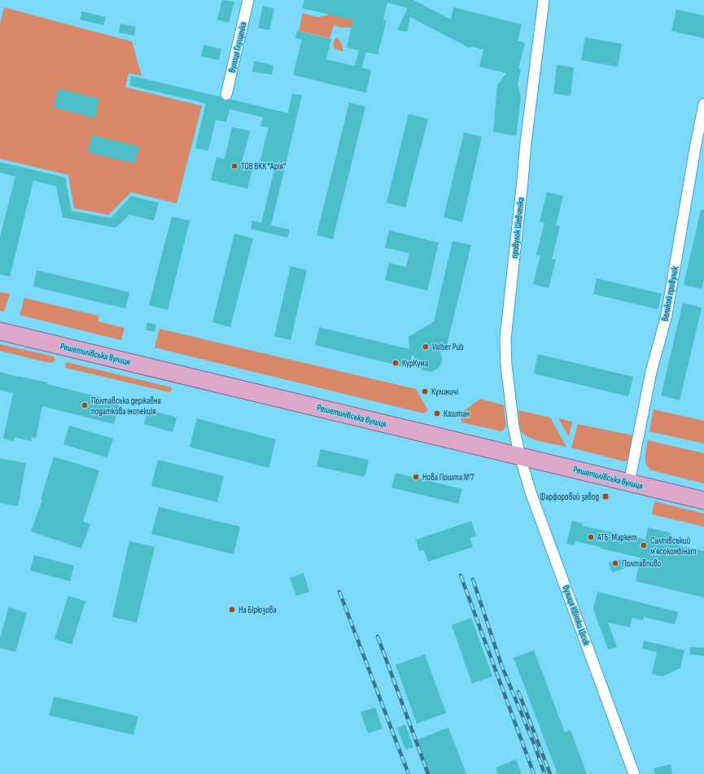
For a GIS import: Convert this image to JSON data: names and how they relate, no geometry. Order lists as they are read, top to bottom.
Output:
{
  "streets": {
    "main road": ["Решетилівська вулиця"],
    "street": [
      "вулиця Глущенка",
      "провулок Шевченка",
      "Великий провулок",
      "вулиця Квітки Цісик"
    ]
  },
  "crossings": [
    ["провулок Шевченка", "Решетилівська вулиця"],
    ["провулок Шевченка", "вулиця Квітки Цісик"],
    ["Великий провулок", "Решетилівська вулиця"],
    ["Решетилівська вулиця", "вулиця Квітки Цісик"]
  ],
  "places": {
    "other": [
      "ТОВ ВКК \"Арія\"",
      "Valber Pub",
      "КурКума",
      "Кулиничі",
      "Полтавська державна податкова інспекція",
      "Каштан",
      "Нова Пошта №7",
      "АТБ-Маркет",
      "Салтівський мʼясокомбінат",
      "Полтавпиво",
      "На Бірюзова"
    ],
    "transit": ["Фарфоровий завод"]
  }
}
